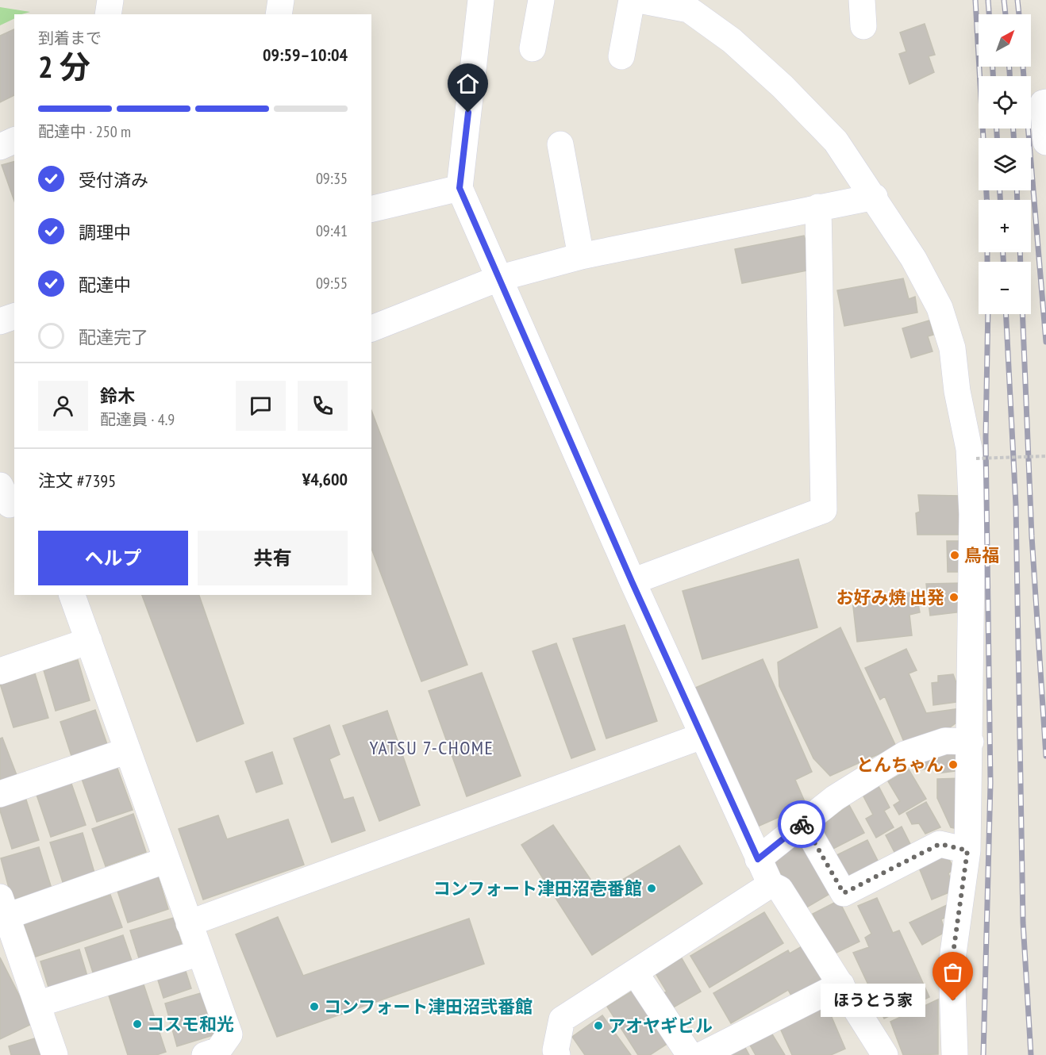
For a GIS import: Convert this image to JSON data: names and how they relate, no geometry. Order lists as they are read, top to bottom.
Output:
{
  "districts": ["YATSU 7-CHOME"],
  "places": [
    "鳥福",
    "お好み焼 出発",
    "とんちゃん",
    "コンフォート津田沼壱番館",
    "ほうとう家",
    "コンフォート津田沼弐番館",
    "コスモ和光",
    "アオヤギビル"
  ],
  "north": "top right",
  "page": {
    "map_buttons": ["+", "−"],
    "heading": ["2 分", "到着まで", "09:59–10:04"],
    "panel": [
      "鈴木",
      "配達員 · 4.9",
      "注文 #7395",
      "¥4,600"
    ],
    "bar": "配達中 · 250 m",
    "list": [
      ["受付済み", "09:35"],
      ["調理中", "09:41"],
      ["配達中", "09:55"],
      "配達完了"
    ],
    "buttons": ["ヘルプ", "共有"],
    "bubble": "ほうとう家"
  }
}
